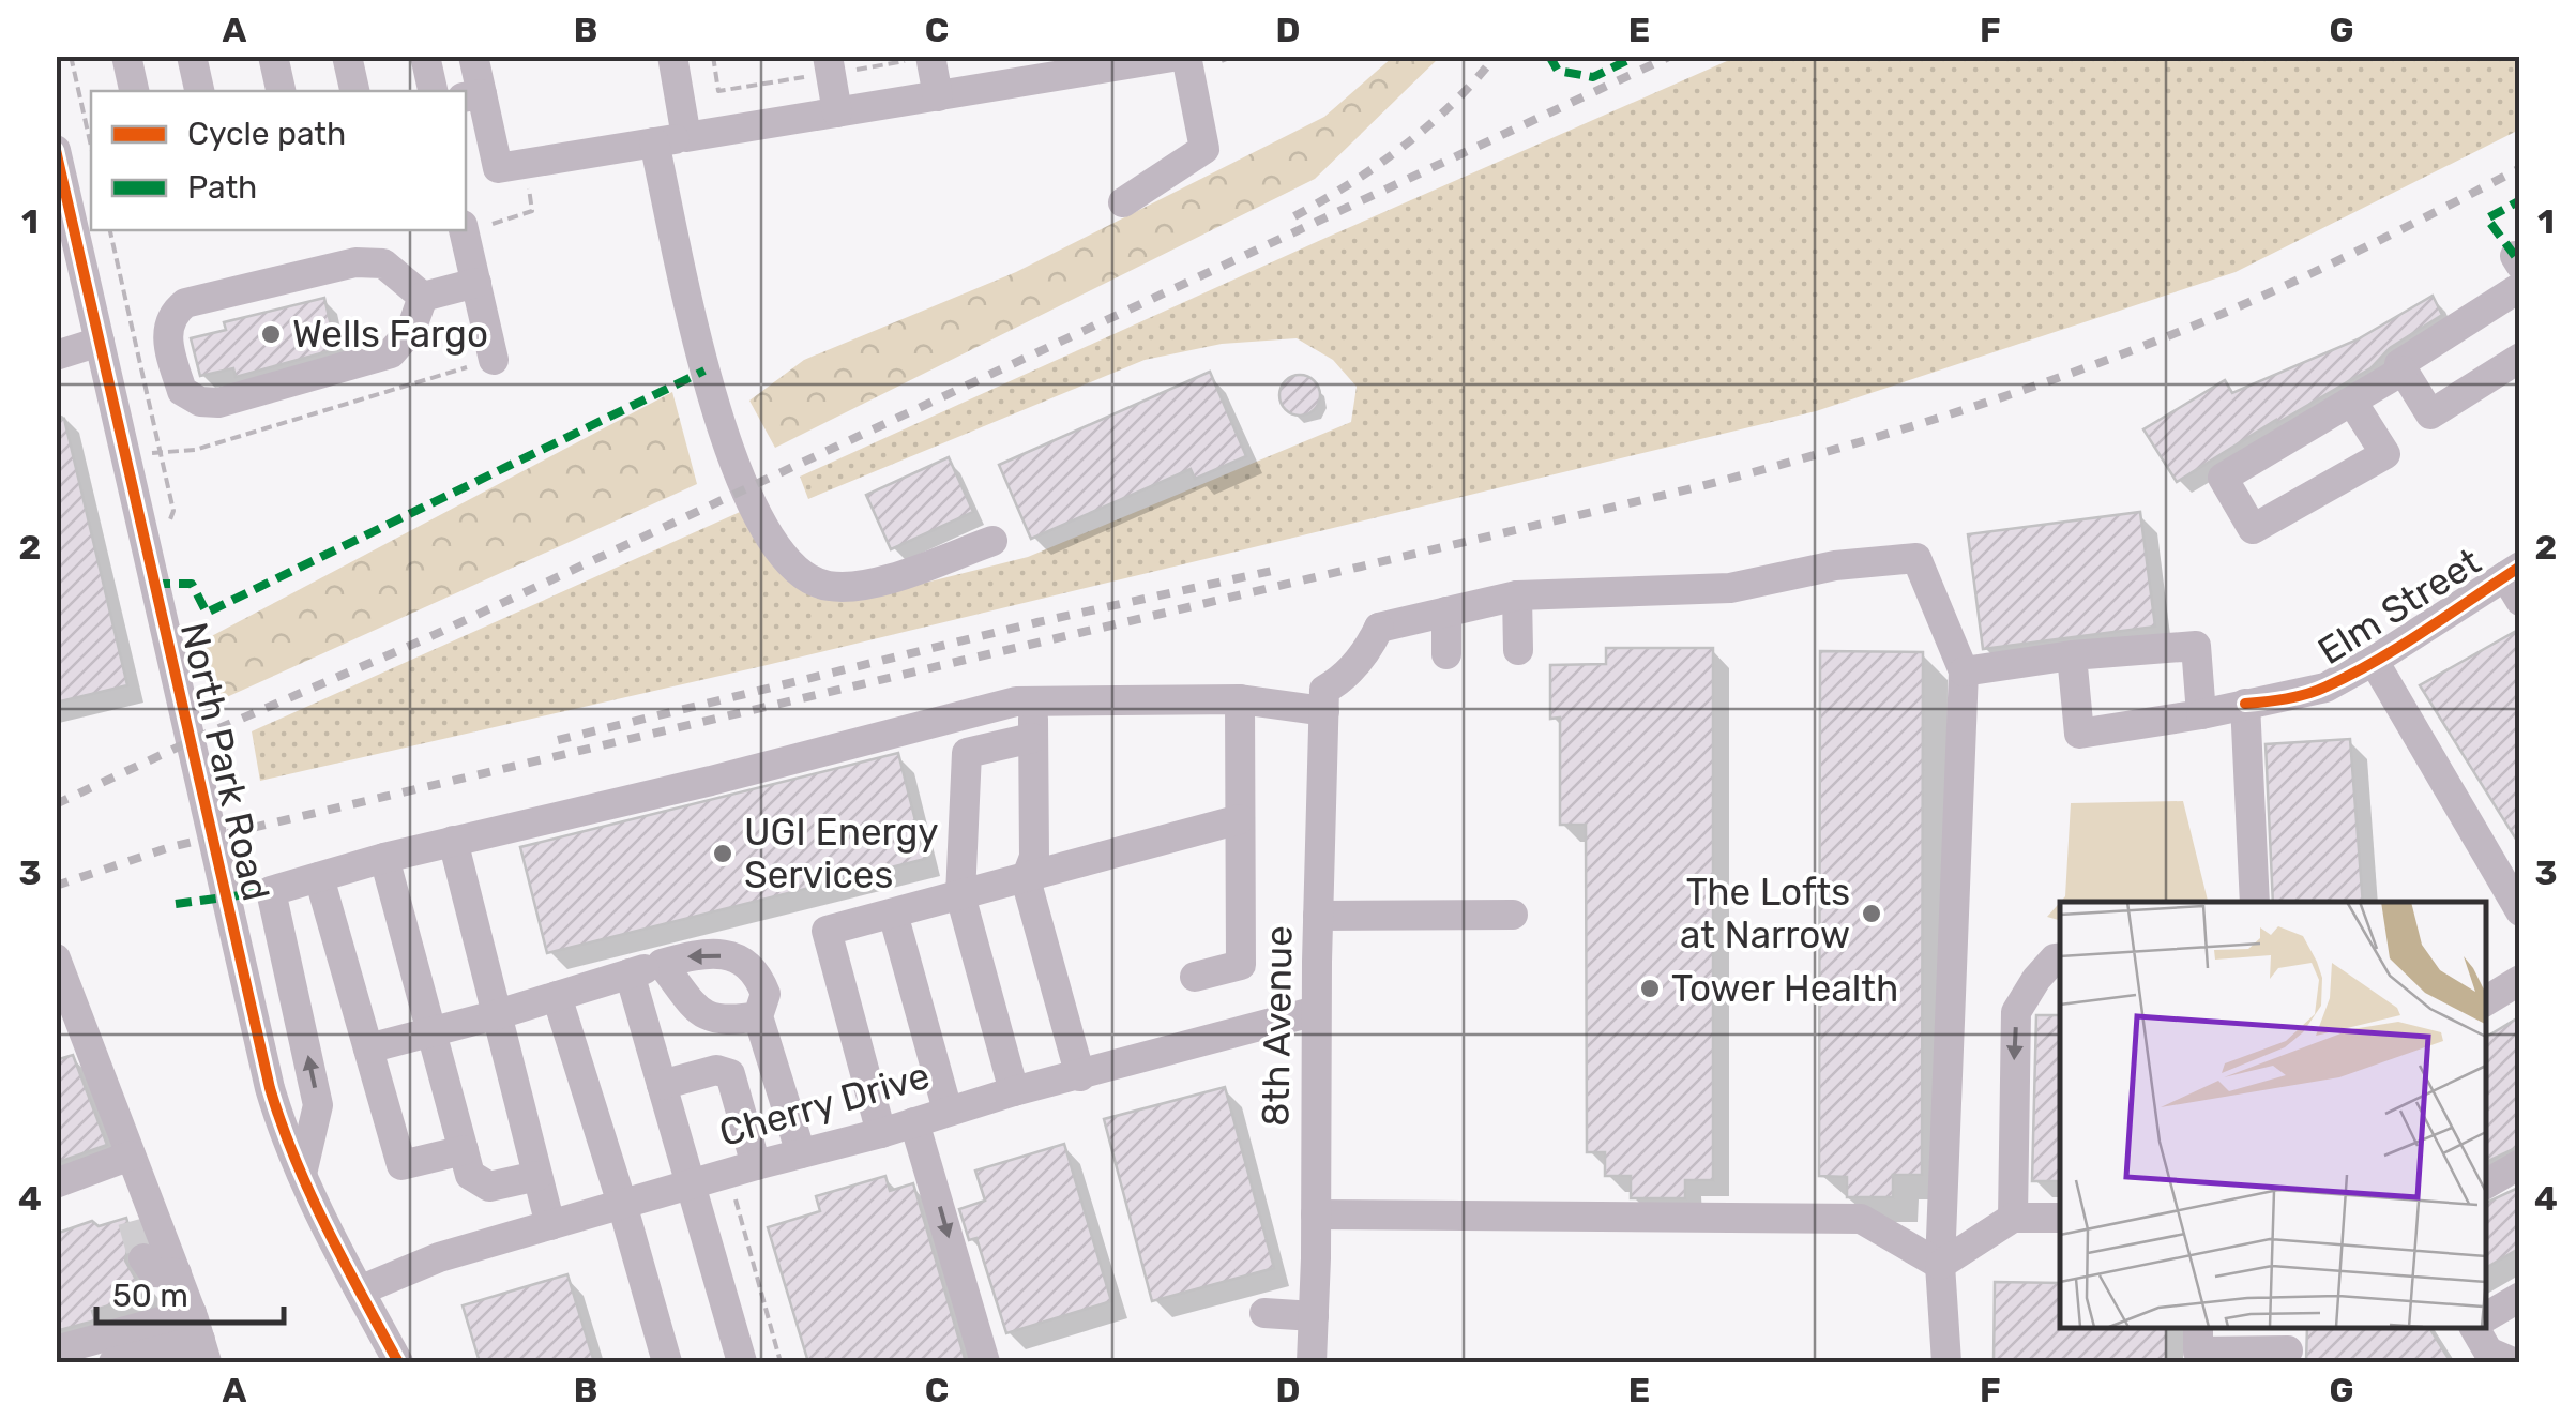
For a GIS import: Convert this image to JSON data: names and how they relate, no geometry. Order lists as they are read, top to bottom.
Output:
{
  "streets": {
    "street": [
      "Elm Street",
      "North Park Road",
      "8th Avenue",
      "Cherry Drive"
    ]
  },
  "crossings": [
    ["North Park Road", "Cherry Drive"],
    ["8th Avenue", "Cherry Drive"]
  ],
  "places": [
    "Wells Fargo",
    "UGI Energy Services",
    "The Lofts at Narrow",
    "Tower Health"
  ],
  "legend": ["Cycle path", "Path"],
  "scale_bar": "50 m",
  "grid": {
    "columns": [
      "A",
      "B",
      "C",
      "D",
      "E",
      "F",
      "G"
    ],
    "rows": [
      "1",
      "2",
      "3",
      "4"
    ]
  }
}
